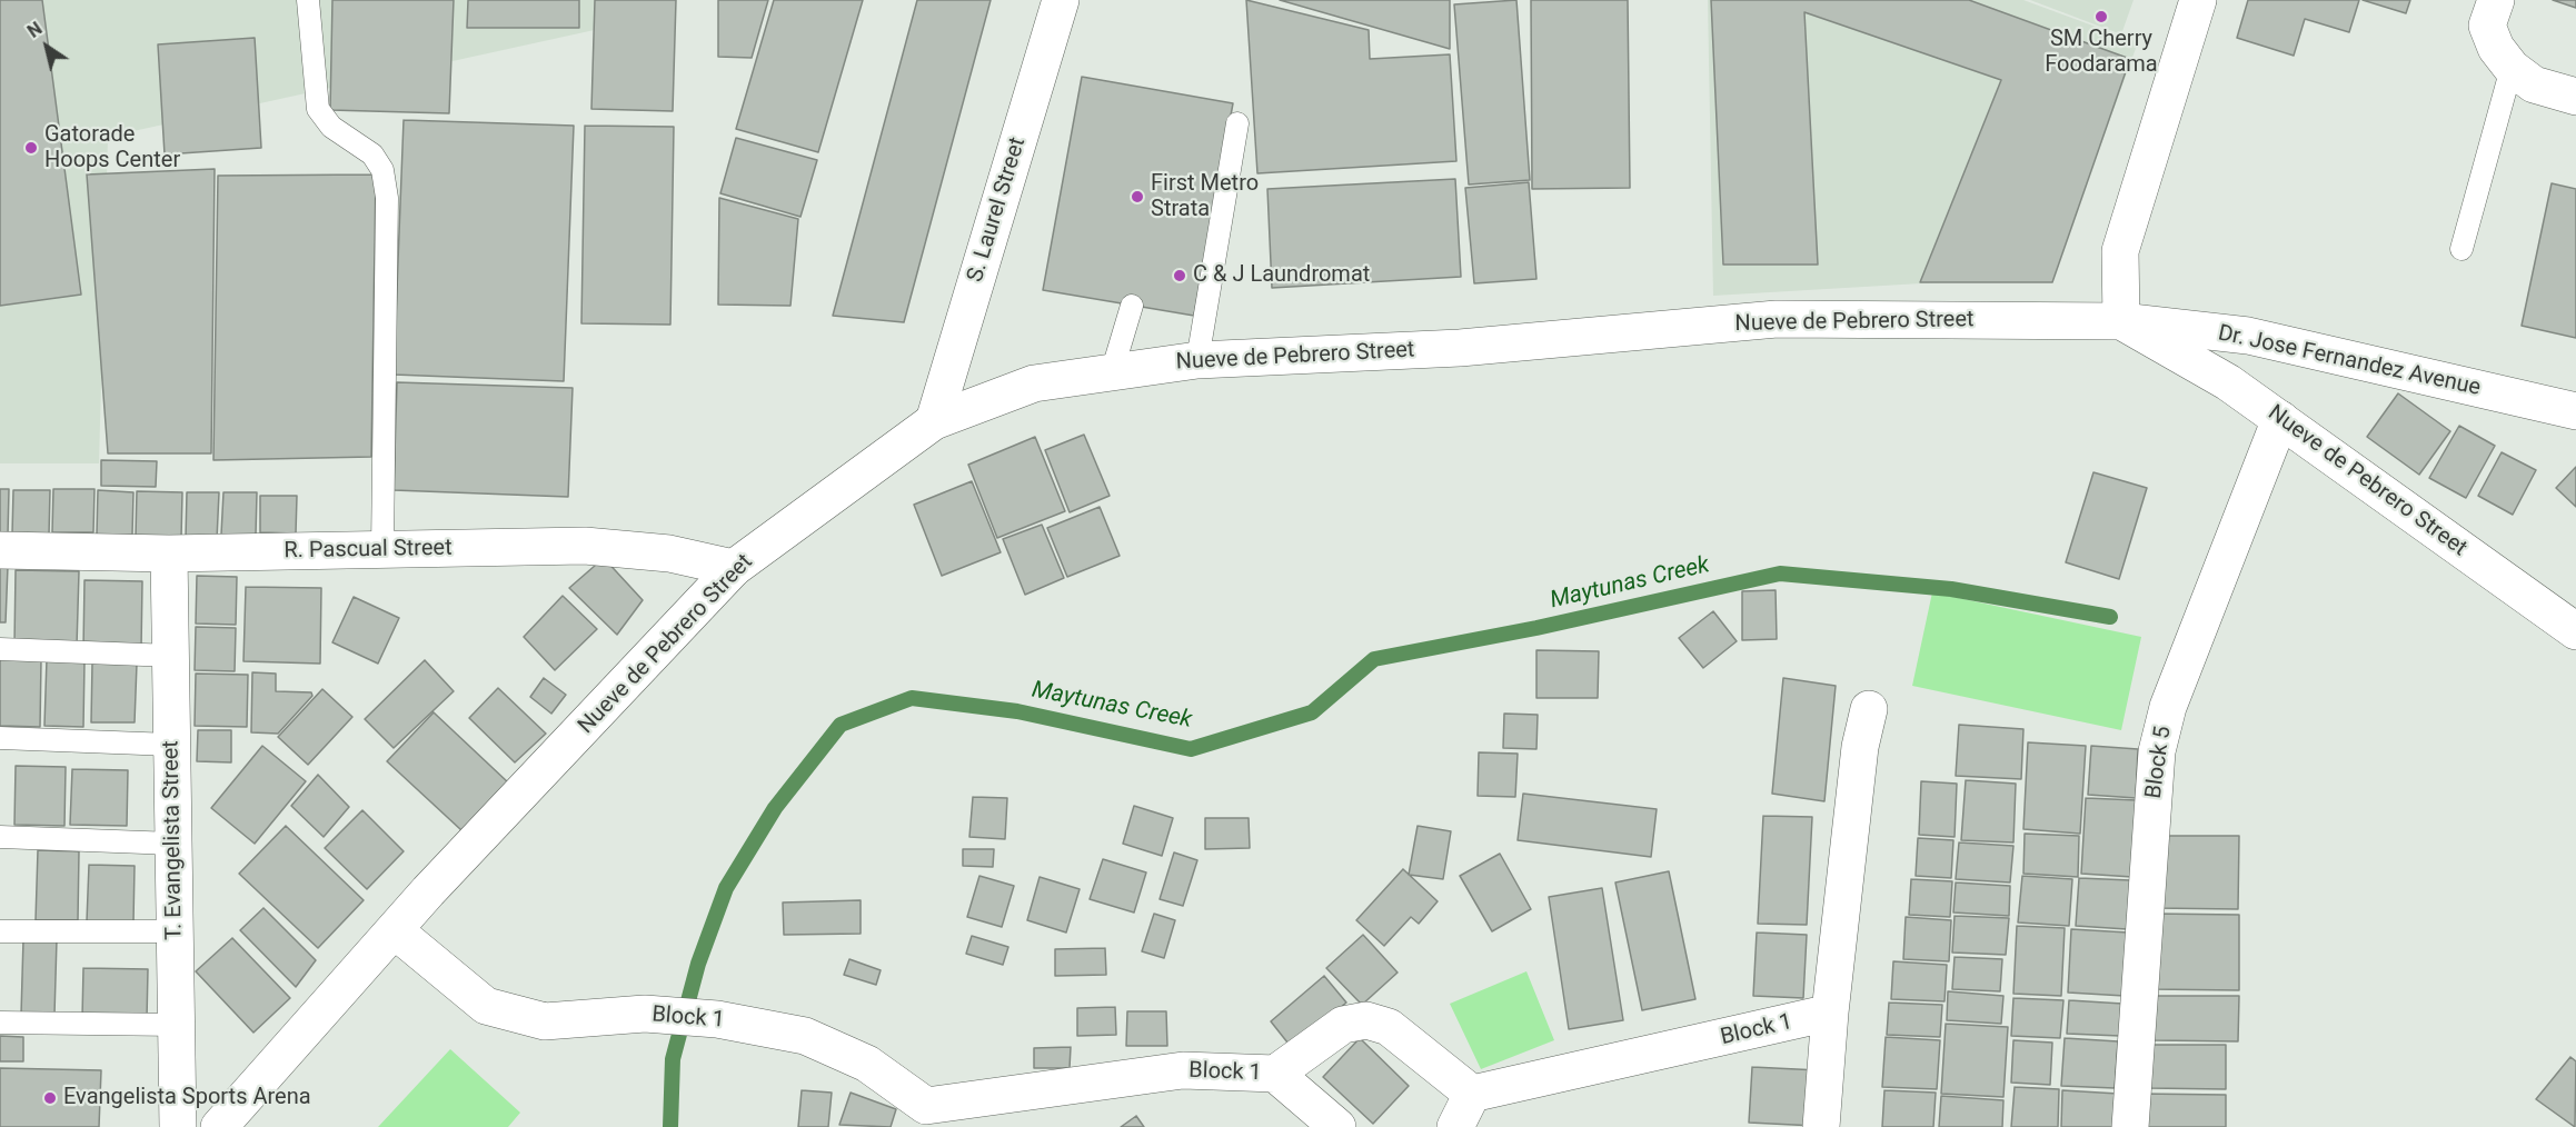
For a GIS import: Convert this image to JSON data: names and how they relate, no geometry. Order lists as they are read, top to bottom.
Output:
{
  "streets": {
    "street": [
      "S. Laurel Street",
      "Nueve de Pebrero Street",
      "Dr. Jose Fernandez Avenue",
      "R. Pascual Street",
      "Block 5",
      "T. Evangelista Street",
      "Block 1"
    ]
  },
  "crossings": [
    ["S. Laurel Street", "Nueve de Pebrero Street"],
    ["Nueve de Pebrero Street", "Dr. Jose Fernandez Avenue"],
    ["Nueve de Pebrero Street", "R. Pascual Street"],
    ["Nueve de Pebrero Street", "Block 5"],
    ["Nueve de Pebrero Street", "Block 1"],
    ["R. Pascual Street", "T. Evangelista Street"]
  ],
  "water": ["Maytunas Creek"],
  "places": [
    "SM Cherry Foodarama",
    "Gatorade Hoops Center",
    "First Metro Strata",
    "C & J Laundromat",
    "Evangelista Sports Arena"
  ],
  "north": "top left"
}
